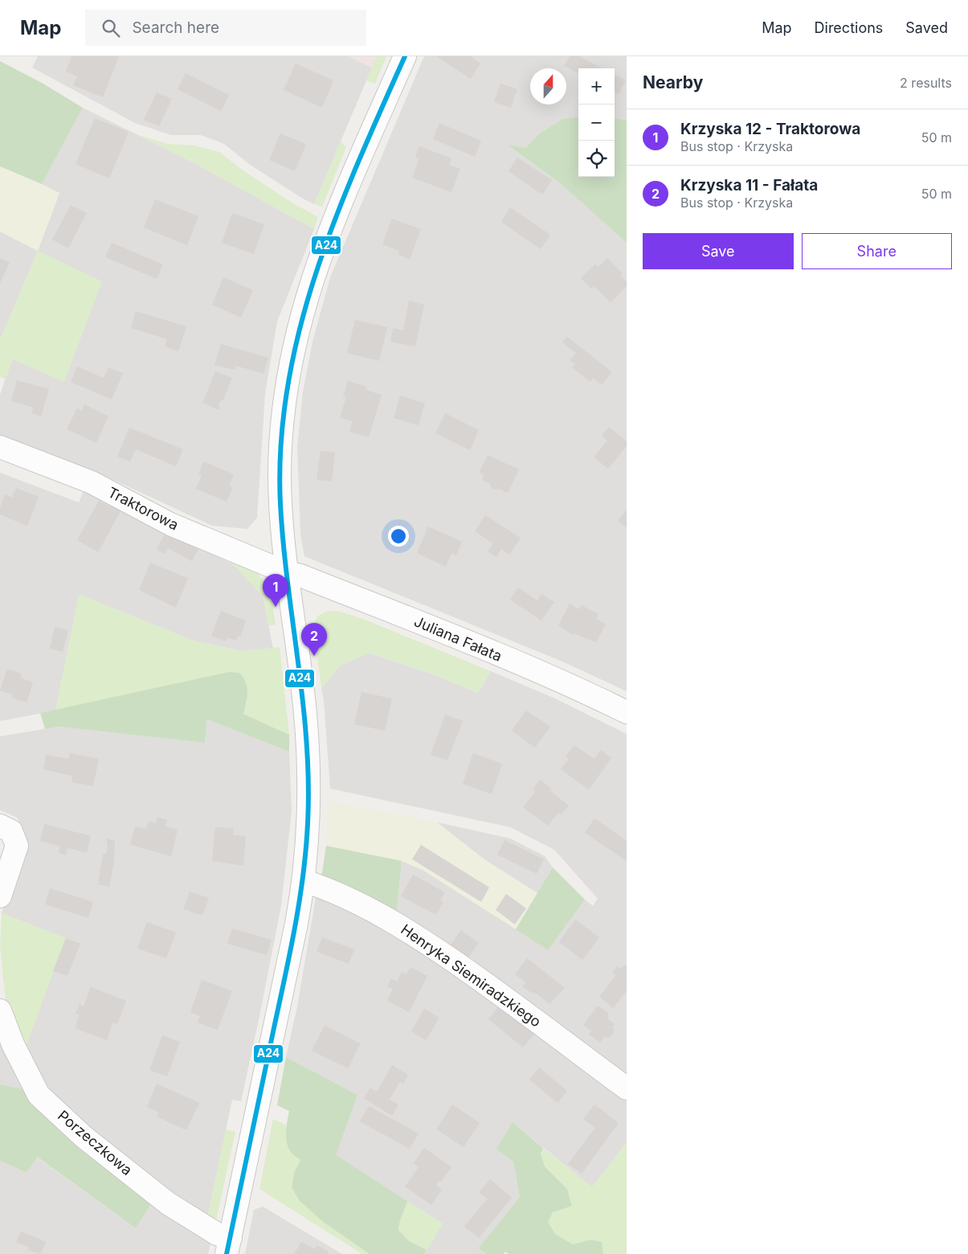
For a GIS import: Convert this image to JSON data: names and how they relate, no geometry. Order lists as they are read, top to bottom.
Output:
{
  "streets": {
    "street": [
      "Traktorowa",
      "Juliana Fałata",
      "Henryka Siemiradzkiego",
      "Porzeczkowa"
    ]
  },
  "crossings": [
    ["Traktorowa", "Juliana Fałata"]
  ],
  "lines": ["transit line A24"],
  "north": "top",
  "page": {
    "header": "Map",
    "search": "Search here",
    "nav": ["Map", "Directions", "Saved"],
    "heading": ["Nearby", "2 results"],
    "map_buttons": ["+", "−"],
    "list": [
      {
        "mark": "1",
        "name": "Krzyska 12 - Traktorowa",
        "note": "Bus stop · Krzyska",
        "value": "50 m"
      },
      {
        "mark": "2",
        "name": "Krzyska 11 - Fałata",
        "note": "Bus stop · Krzyska",
        "value": "50 m"
      }
    ],
    "buttons": ["Save", "Share"],
    "pins": ["1", "2"]
  }
}
